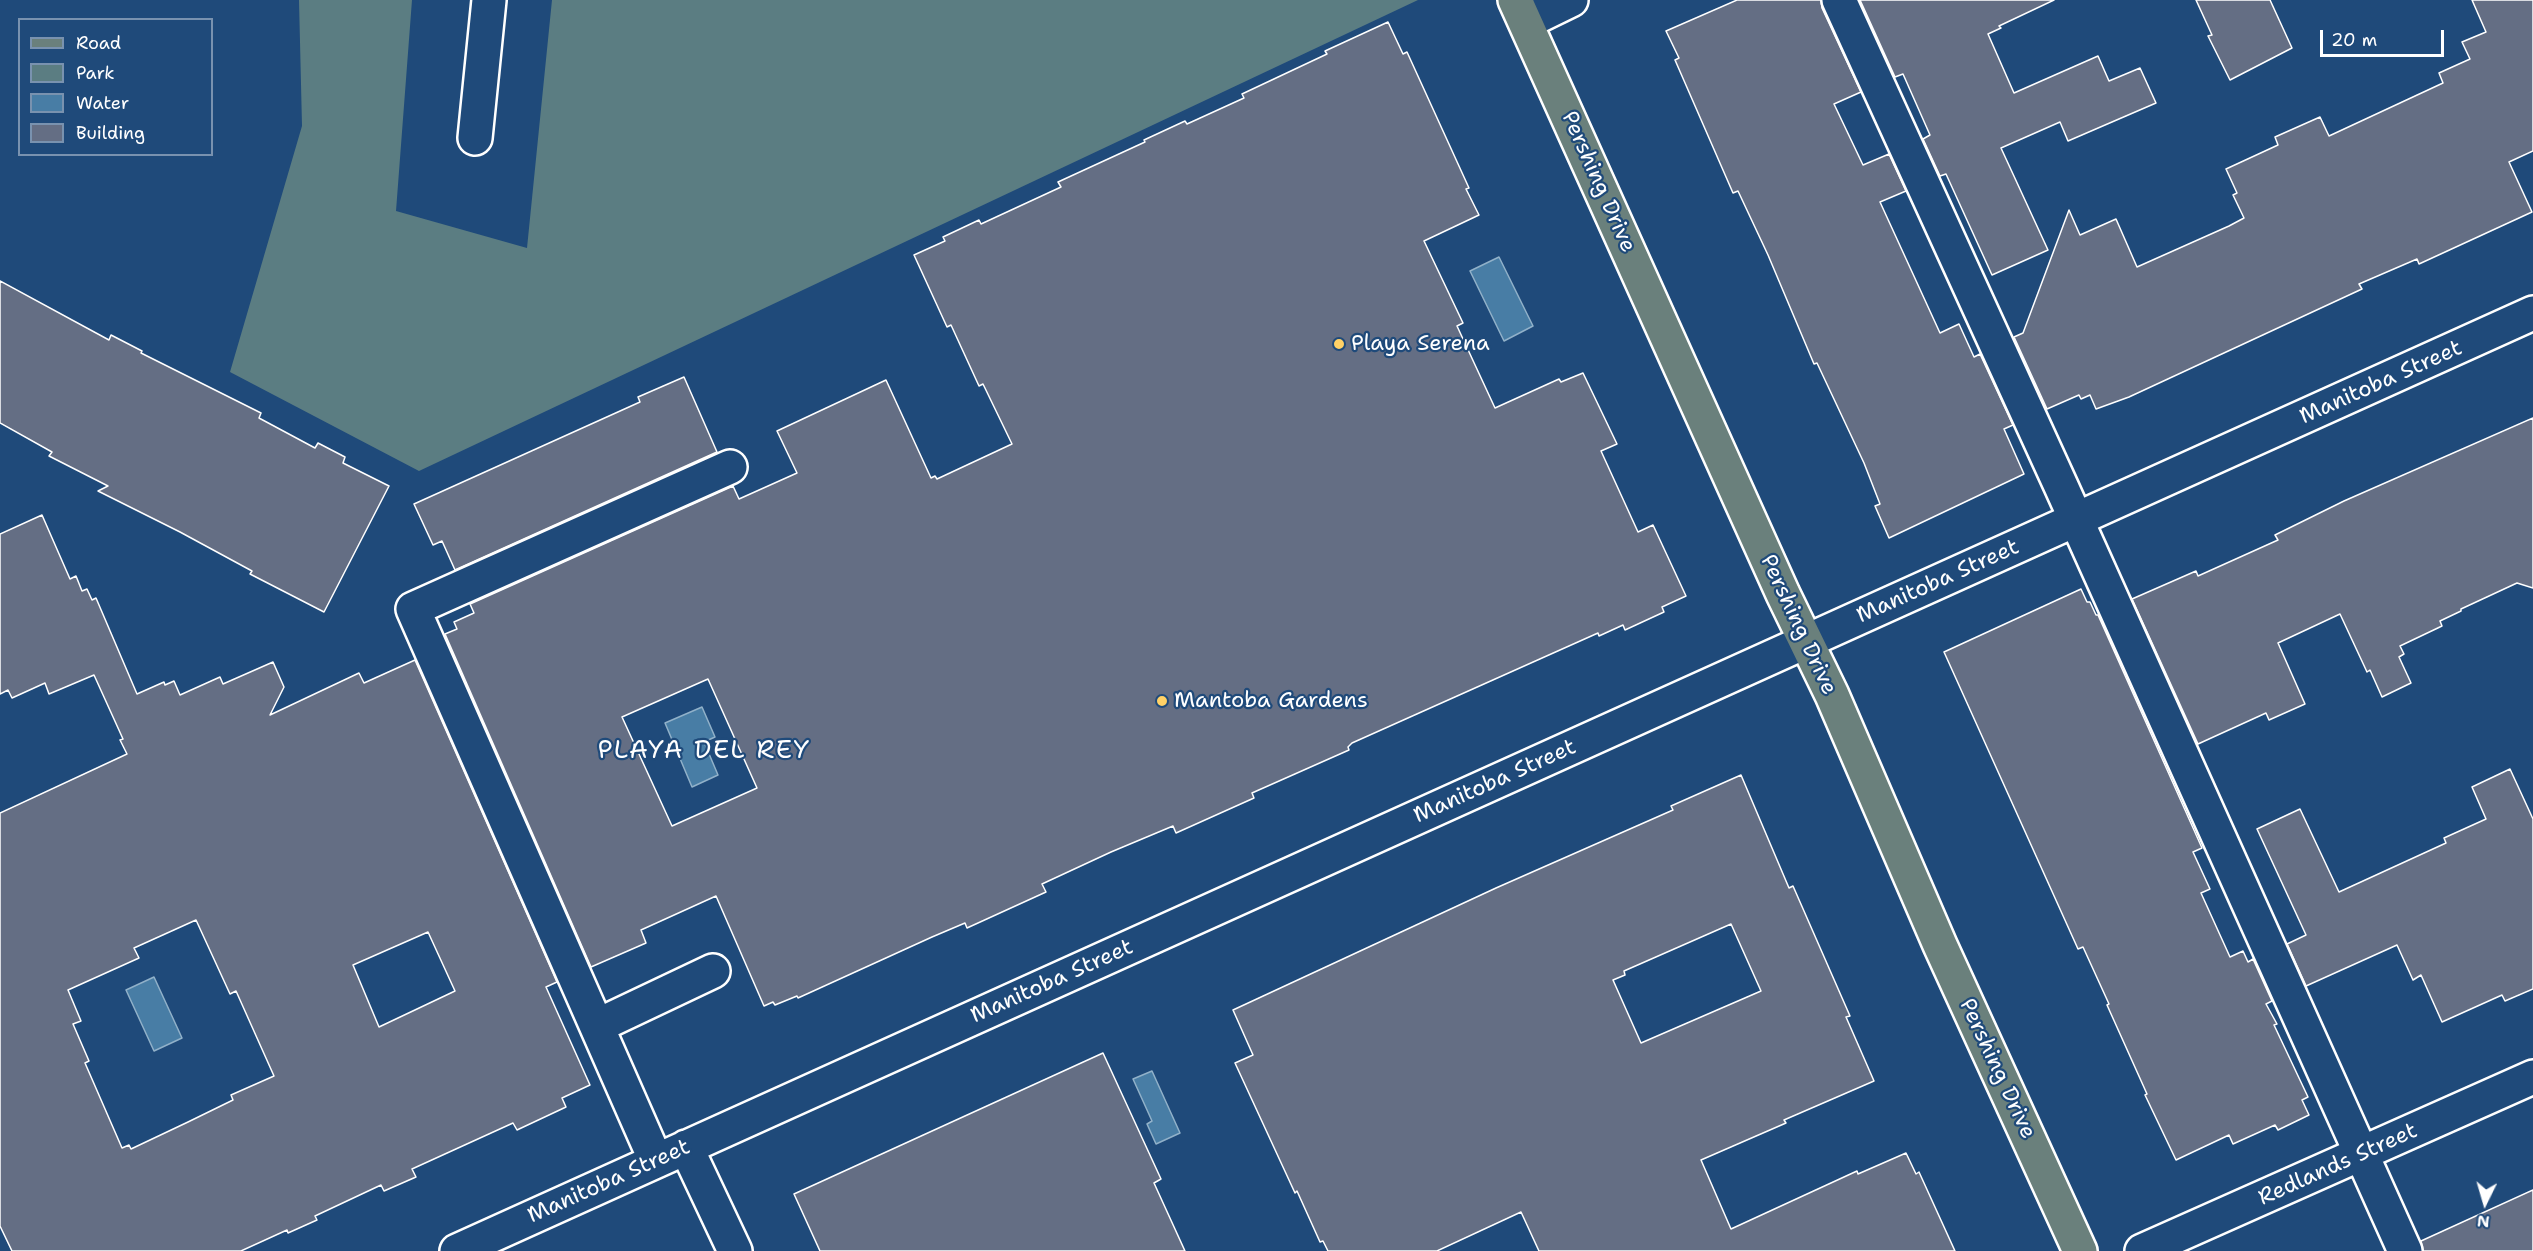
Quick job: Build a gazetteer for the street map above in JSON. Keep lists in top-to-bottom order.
{
  "streets": {
    "main road": ["Pershing Drive"],
    "street": ["Manitoba Street", "Redlands Street"]
  },
  "crossings": [
    ["Pershing Drive", "Manitoba Street"]
  ],
  "districts": ["PLAYA DEL REY"],
  "places": ["Playa Serena", "Mantoba Gardens"],
  "legend": [
    "Road",
    "Park",
    "Water",
    "Building"
  ],
  "scale_bar": "20 m",
  "north": "bottom"
}
